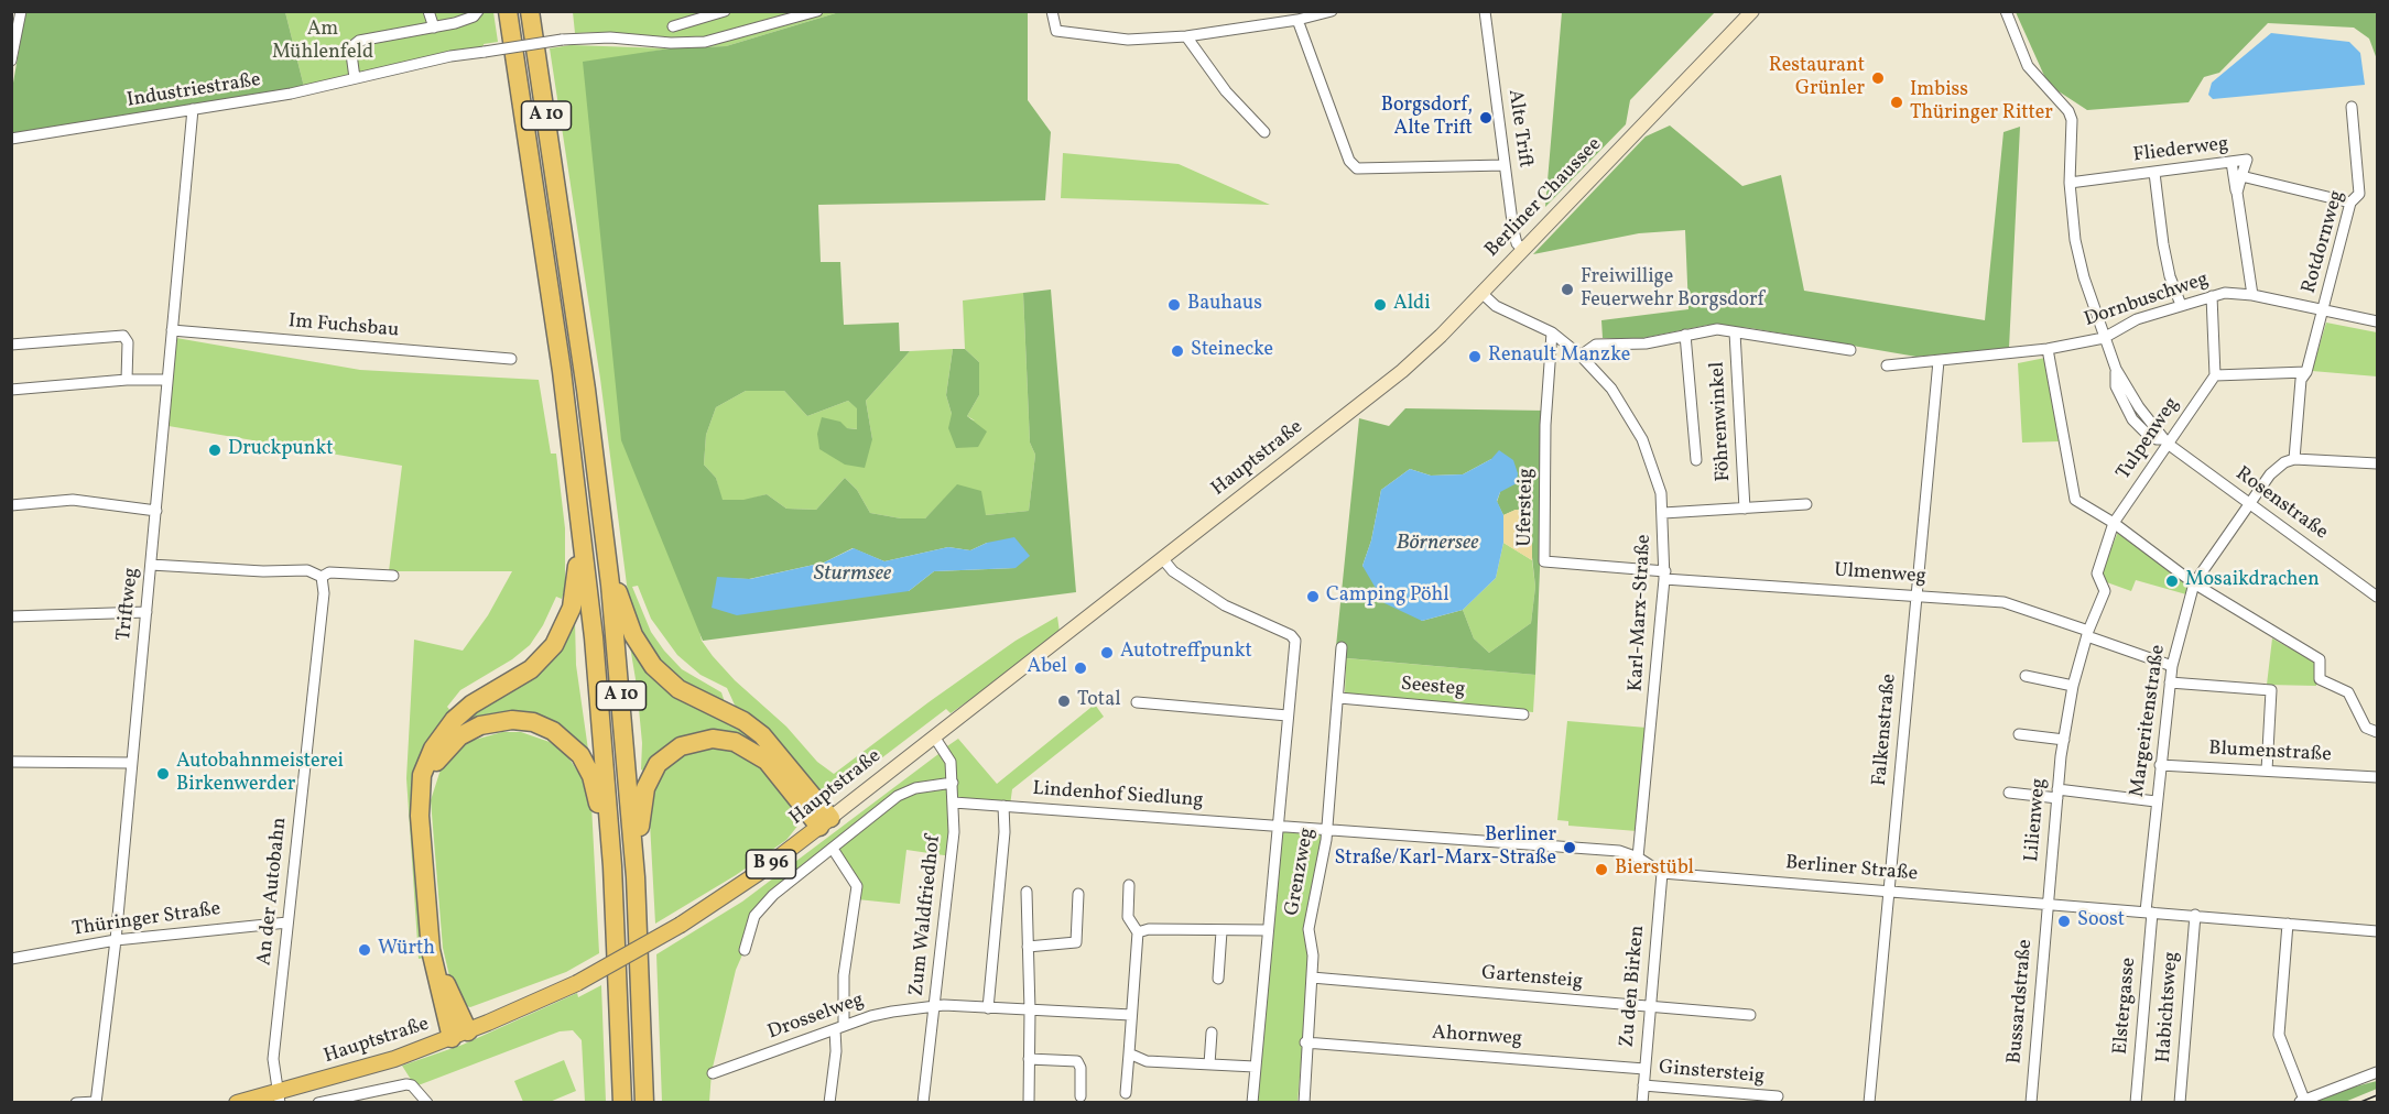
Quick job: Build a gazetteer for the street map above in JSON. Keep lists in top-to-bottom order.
{
  "streets": {
    "highway": ["A 10"],
    "main road": ["Berliner Chaussee", "Hauptstraße", "B 96"],
    "street": [
      "Industriestraße",
      "Alte Trift",
      "Fliederweg",
      "Rotdornweg",
      "Dornbuschweg",
      "Im Fuchsbau",
      "Föhrenwinkel",
      "Tulpenweg",
      "Rosenstraße",
      "Ufersteig",
      "Ulmenweg",
      "Triftweg",
      "Karl-Marx-Straße",
      "Seesteg",
      "Margeritenstraße",
      "Falkenstraße",
      "Blumenstraße",
      "Lindenhof Siedlung",
      "Lilienweg",
      "Berliner Straße",
      "Grenzweg",
      "An der Autobahn",
      "Zum Waldfriedhof",
      "Thüringer Straße",
      "Gartensteig",
      "Zu den Birken",
      "Bussardstraße",
      "Elstergasse",
      "Habichtsweg",
      "Drosselweg",
      "Ahornweg",
      "Ginstersteig"
    ]
  },
  "crossings": [
    ["Industriestraße", "Triftweg"],
    ["Alte Trift", "Berliner Chaussee"],
    ["Fliederweg", "Rotdornweg"],
    ["Fliederweg", "Rosenstraße"],
    ["Berliner Chaussee", "Hauptstraße"],
    ["Berliner Chaussee", "Karl-Marx-Straße"],
    ["Rotdornweg", "Dornbuschweg"],
    ["Rotdornweg", "Margeritenstraße"],
    ["Dornbuschweg", "Rosenstraße"],
    ["Dornbuschweg", "Falkenstraße"],
    ["Im Fuchsbau", "Triftweg"],
    ["Föhrenwinkel", "Karl-Marx-Straße"],
    ["Tulpenweg", "Rosenstraße"],
    ["Tulpenweg", "Lilienweg"],
    ["Hauptstraße", "An der Autobahn"],
    ["Hauptstraße", "Zum Waldfriedhof"],
    ["Rosenstraße", "Margeritenstraße"],
    ["Ufersteig", "Ulmenweg"],
    ["Ufersteig", "Karl-Marx-Straße"],
    ["Ulmenweg", "Karl-Marx-Straße"],
    ["Ulmenweg", "Margeritenstraße"],
    ["Ulmenweg", "Falkenstraße"],
    ["Ulmenweg", "Lilienweg"],
    ["Triftweg", "Thüringer Straße"],
    ["Karl-Marx-Straße", "Berliner Straße"],
    ["Seesteg", "Grenzweg"],
    ["Margeritenstraße", "Blumenstraße"],
    ["Margeritenstraße", "Berliner Straße"],
    ["Margeritenstraße", "Elstergasse"],
    ["Falkenstraße", "Berliner Straße"],
    ["Lindenhof Siedlung", "Berliner Straße"],
    ["Lindenhof Siedlung", "Grenzweg"],
    ["Lindenhof Siedlung", "Zum Waldfriedhof"],
    ["Lilienweg", "Berliner Straße"],
    ["Lilienweg", "Bussardstraße"],
    ["Berliner Straße", "Grenzweg"],
    ["Berliner Straße", "Zu den Birken"],
    ["Berliner Straße", "Bussardstraße"],
    ["Berliner Straße", "Elstergasse"],
    ["Berliner Straße", "Habichtsweg"],
    ["Grenzweg", "Gartensteig"],
    ["Grenzweg", "Ahornweg"],
    ["An der Autobahn", "Thüringer Straße"],
    ["Zum Waldfriedhof", "Drosselweg"],
    ["Gartensteig", "Zu den Birken"],
    ["Zu den Birken", "Ahornweg"],
    ["Zu den Birken", "Ginstersteig"]
  ],
  "water": ["Börnersee", "Sturmsee"],
  "parks": ["Am Mühlenfeld"],
  "places": [
    "Restaurant Grünler",
    "Imbiss Thüringer Ritter",
    "Borgsdorf, Alte Trift",
    "Freiwillige Feuerwehr Borgsdorf",
    "Bauhaus",
    "Aldi",
    "Steinecke",
    "Renault Manzke",
    "Druckpunkt",
    "Mosaikdrachen",
    "Camping Pöhl",
    "Autotreffpunkt",
    "Abel",
    "Total",
    "Autobahnmeisterei Birkenwerder",
    "Berliner Straße/Karl-Marx-Straße",
    "Bierstübl",
    "Soost",
    "Würth"
  ]
}
